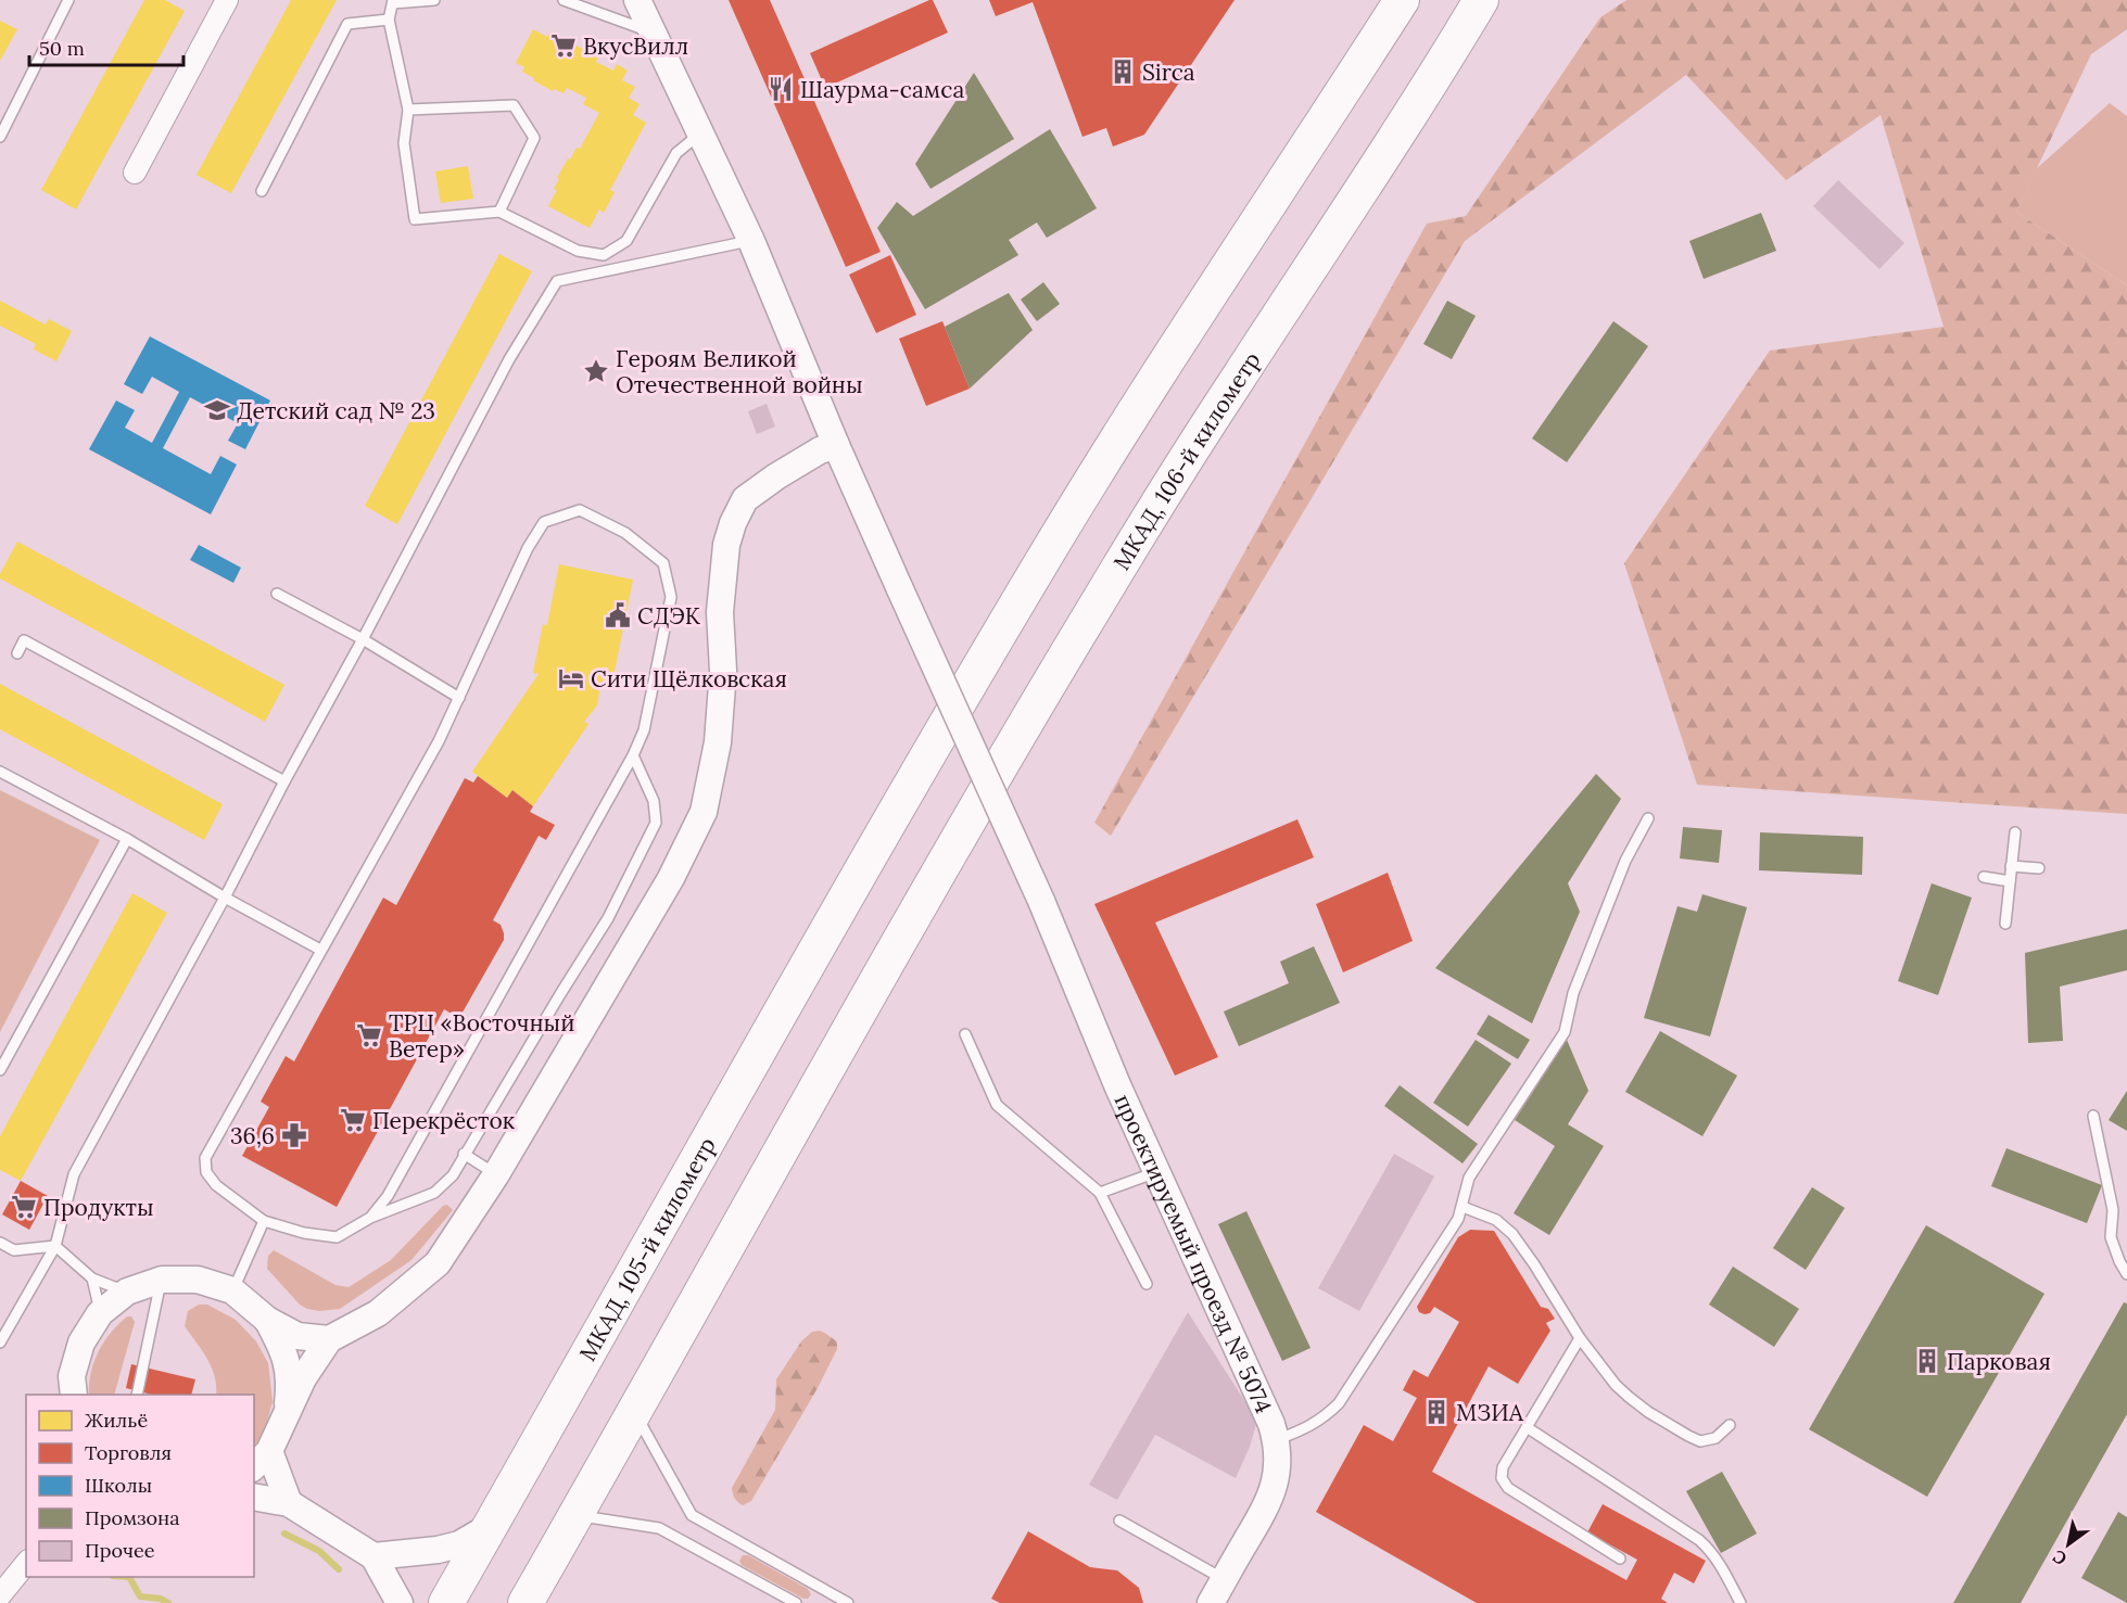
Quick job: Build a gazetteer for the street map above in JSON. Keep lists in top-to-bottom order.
{
  "streets": {
    "highway": ["МКАД, 106-й километр", "МКАД, 105-й километр"],
    "street": ["проектируемый проезд № 5074"]
  },
  "places": {
    "supermarket": [
      "ВкусВилл",
      "ТРЦ «Восточный Ветер»",
      "Перекрёсток",
      "Продукты"
    ],
    "building": ["Sirca", "Парковая", "МЗИА"],
    "restaurant": ["Шаурма-самса"],
    "place": ["Героям Великой Отечественной войны"],
    "school or university": ["Детский сад № 23"],
    "public building": ["СДЭК"],
    "hotel": ["Сити Щёлковская"],
    "pharmacy": ["36,6"]
  },
  "legend": [
    "Жильё",
    "Торговля",
    "Школы",
    "Промзона",
    "Прочее"
  ],
  "scale_bar": "50 m",
  "north": "bottom left"
}
